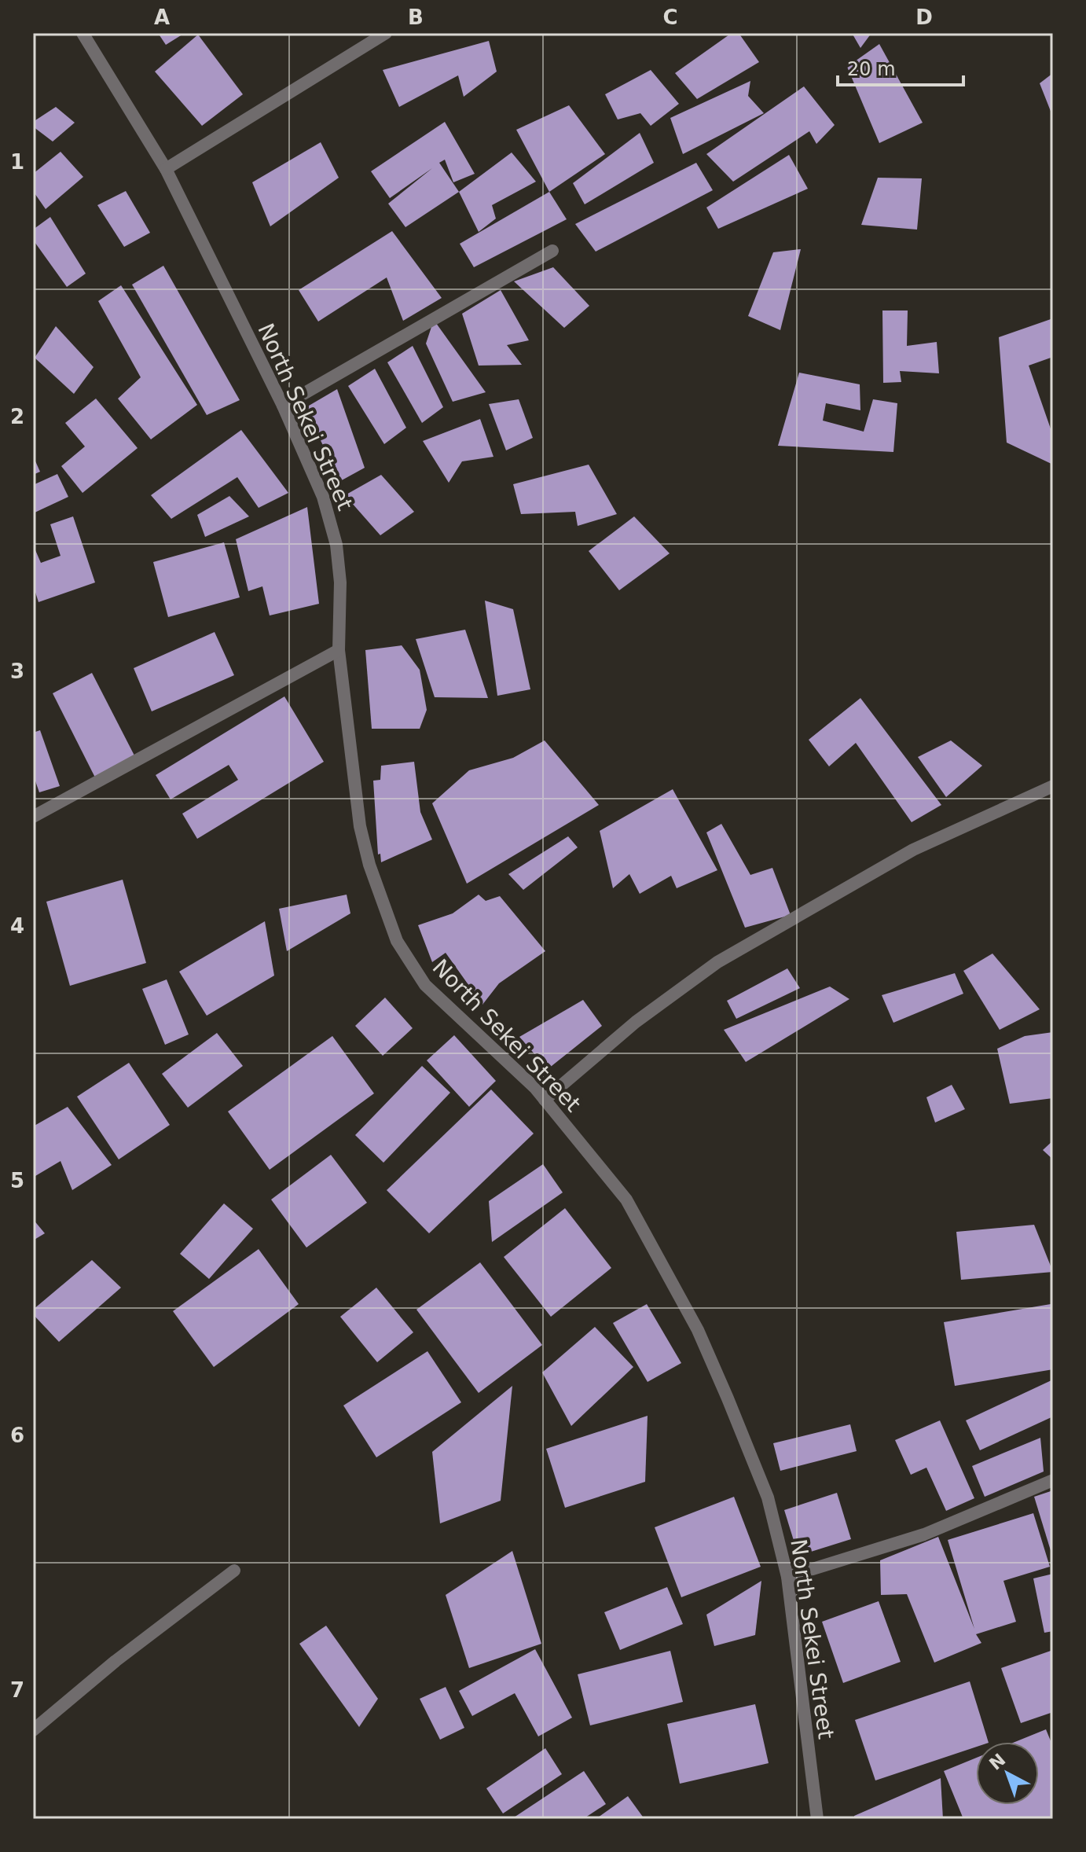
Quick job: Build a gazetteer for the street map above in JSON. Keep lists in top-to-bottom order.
{
  "streets": {
    "street": ["North Sekei Street"]
  },
  "scale_bar": "20 m",
  "north": "top left",
  "grid": {
    "columns": [
      "A",
      "B",
      "C",
      "D"
    ],
    "rows": [
      "1",
      "2",
      "3",
      "4",
      "5",
      "6",
      "7"
    ]
  }
}
